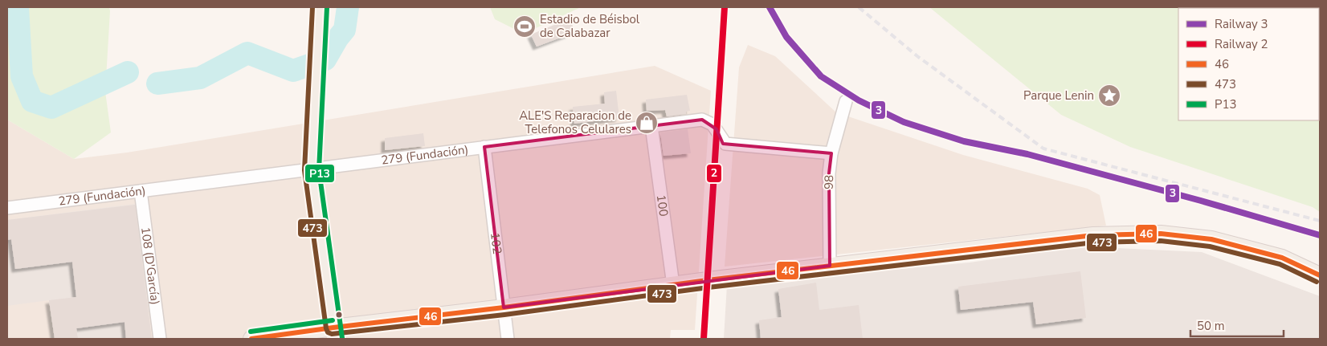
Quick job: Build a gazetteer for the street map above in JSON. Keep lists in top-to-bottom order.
{
  "streets": {
    "street": [
      "279 (Fundación)",
      "98",
      "100",
      "102",
      "108 (D'García)"
    ]
  },
  "crossings": [
    ["279 (Fundación)", "98"],
    ["279 (Fundación)", "100"],
    ["279 (Fundación)", "102"],
    ["279 (Fundación)", "108 (D'García)"]
  ],
  "places": {
    "sports": ["Estadio de Béisbol de Calabazar"],
    "place": ["Parque Lenin"],
    "shop": ["ALE'S Reparacion de Telefonos Celulares"]
  },
  "lines": [
    "rail line 3",
    "rail line 2",
    "transit line 473",
    "transit line P13",
    "transit line 46"
  ],
  "legend": [
    "Railway 3",
    "Railway 2",
    "46",
    "473",
    "P13"
  ],
  "scale_bar": "50 m"
}
